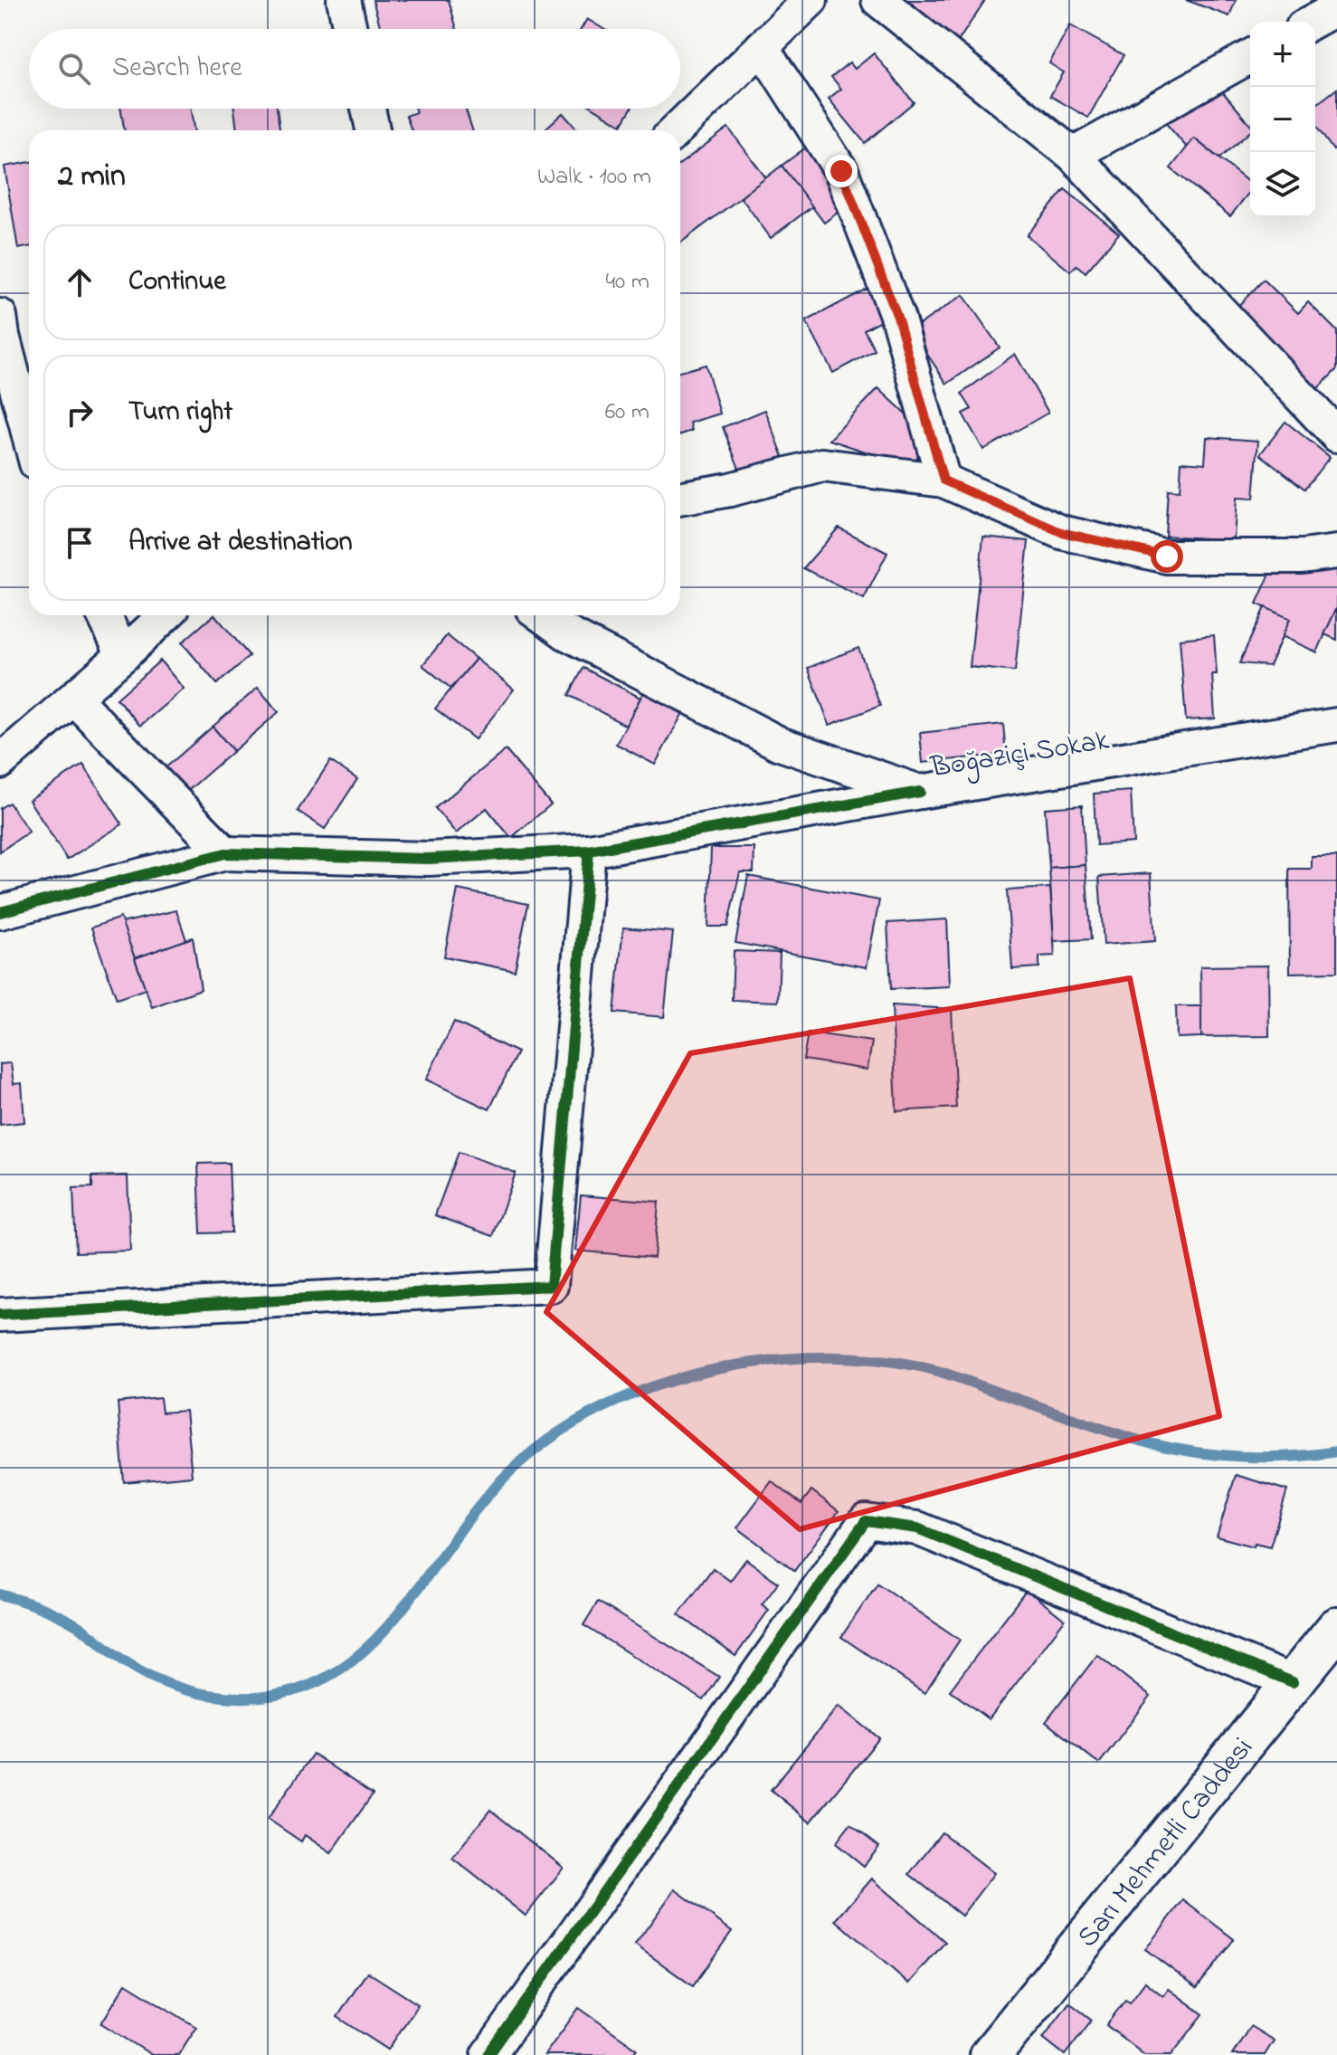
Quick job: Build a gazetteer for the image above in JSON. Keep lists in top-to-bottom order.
{
  "streets": {
    "street": ["Boğaziçi Sokak", "Sarı Mehmetli Caddesi"]
  },
  "page": {
    "map_buttons": ["+", "−"],
    "search": "Search here",
    "heading": ["2 min", "Walk · 100 m"],
    "list": [
      ["Continue", "40 m"],
      ["Turn right", "60 m"],
      "Arrive at destination"
    ]
  }
}
